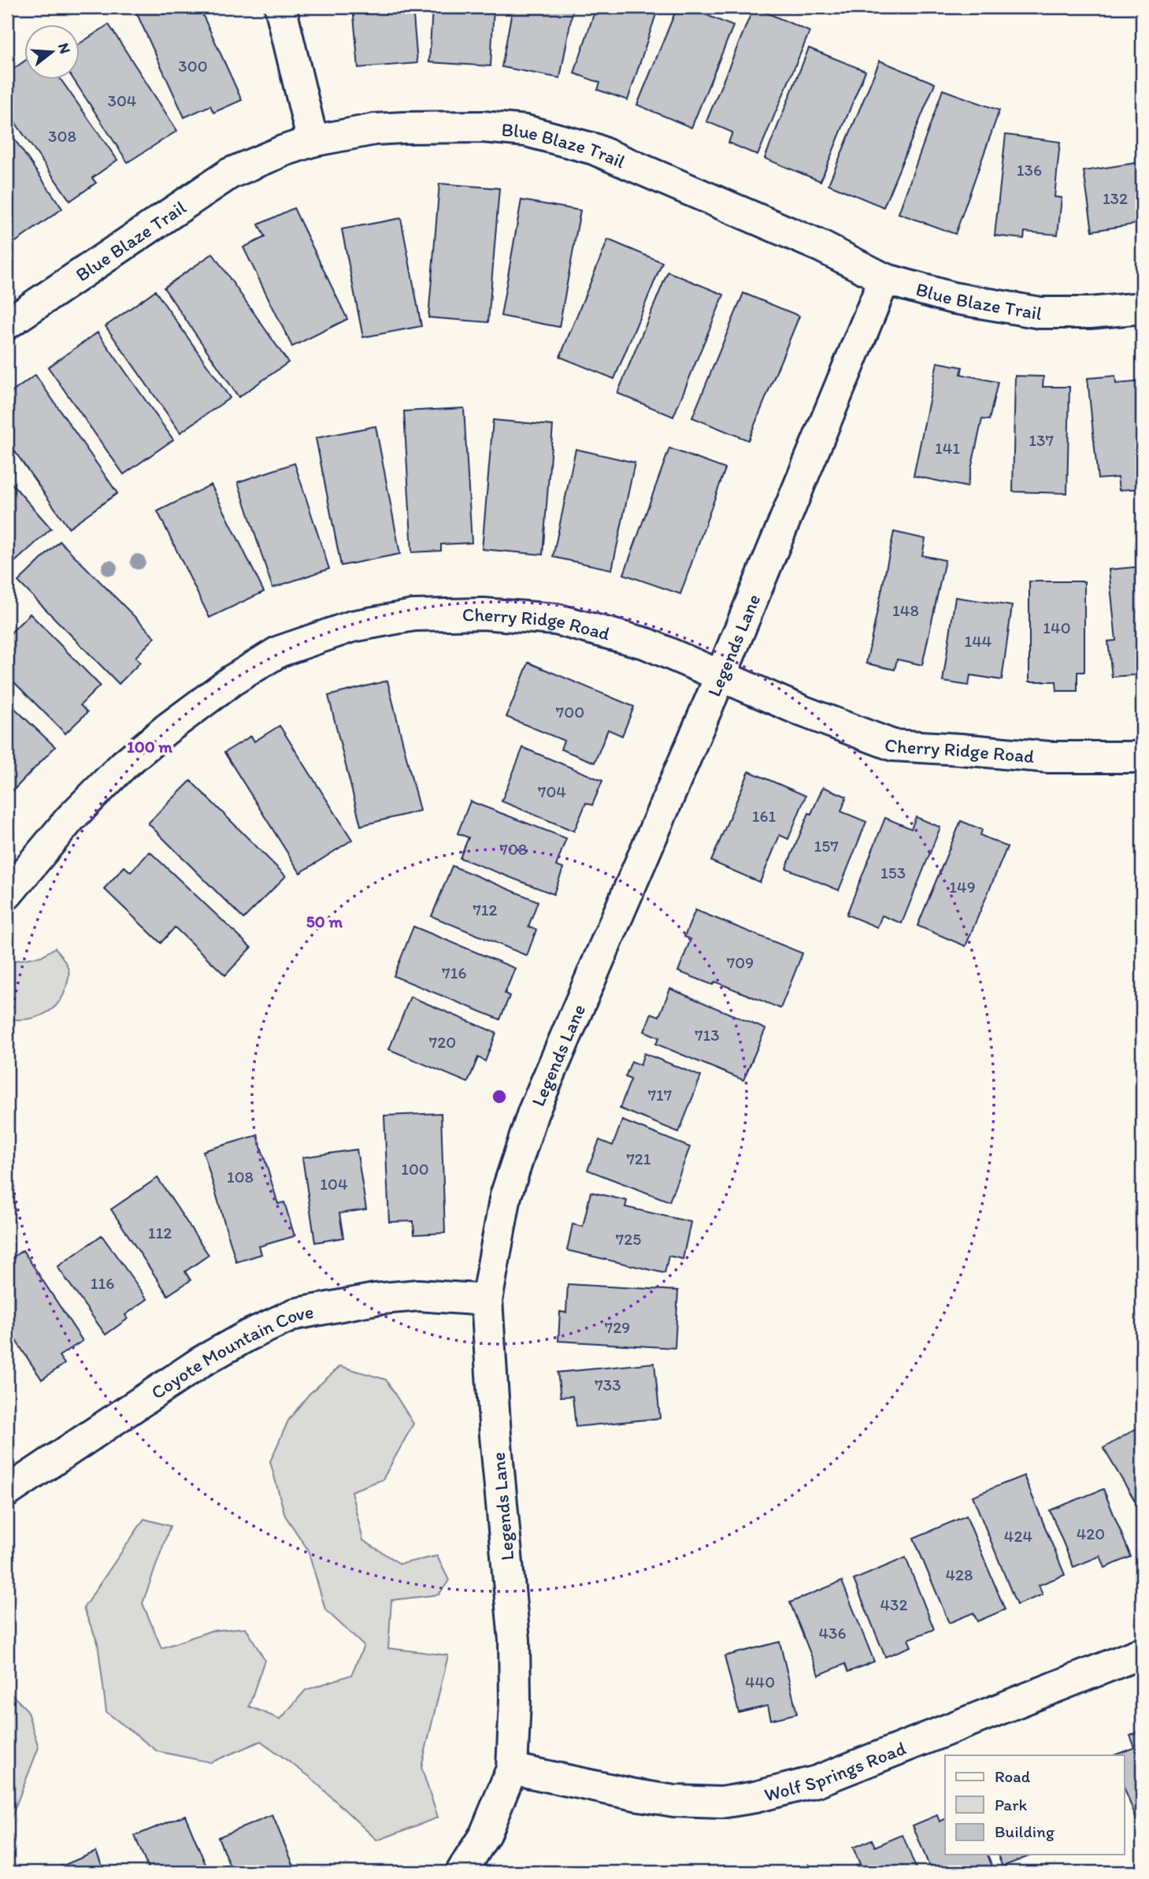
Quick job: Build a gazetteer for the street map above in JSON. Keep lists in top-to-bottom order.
{
  "streets": {
    "street": [
      "Blue Blaze Trail",
      "Cherry Ridge Road",
      "Legends Lane",
      "Coyote Mountain Cove",
      "Wolf Springs Road"
    ]
  },
  "crossings": [
    ["Blue Blaze Trail", "Legends Lane"],
    ["Cherry Ridge Road", "Legends Lane"],
    ["Legends Lane", "Coyote Mountain Cove"],
    ["Legends Lane", "Wolf Springs Road"]
  ],
  "house_numbers": [
    "300",
    "304",
    "308",
    "136",
    "132",
    "137",
    "141",
    "148",
    "140",
    "144",
    "700",
    "704",
    "161",
    "157",
    "708",
    "153",
    "149",
    "712",
    "709",
    "716",
    "713",
    "720",
    "717",
    "721",
    "100",
    "108",
    "104",
    "112",
    "725",
    "116",
    "729",
    "733",
    "420",
    "424",
    "428",
    "432",
    "436",
    "440"
  ],
  "legend": ["Road", "Park", "Building"],
  "north": "right",
  "rings": ["100 m", "50 m"]
}
